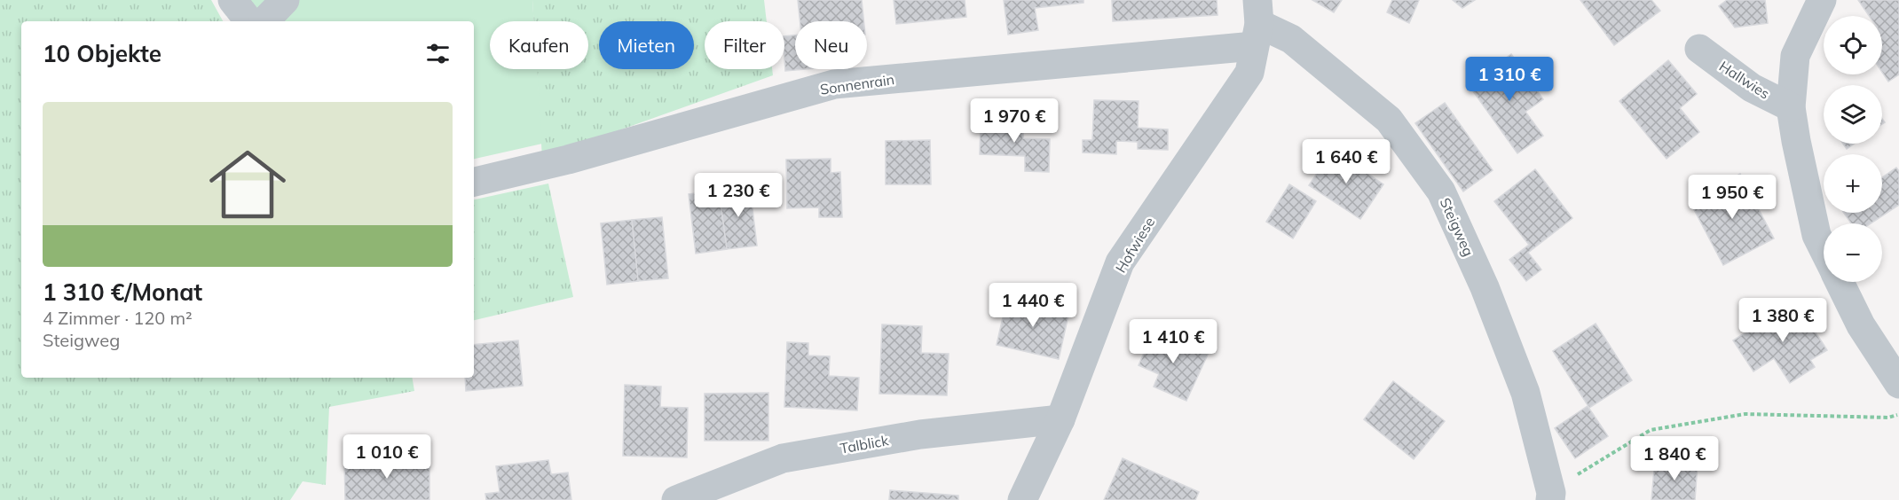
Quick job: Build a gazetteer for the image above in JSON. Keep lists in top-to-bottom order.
{
  "streets": {
    "street": [
      "Hallwies",
      "Sonnenrain",
      "Steigweg",
      "Hofwiese",
      "Talblick"
    ]
  },
  "crossings": [
    ["Sonnenrain", "Steigweg"],
    ["Sonnenrain", "Hofwiese"],
    ["Steigweg", "Hofwiese"],
    ["Hofwiese", "Talblick"]
  ],
  "page": {
    "map_buttons": ["+", "−"],
    "chip": [
      "Kaufen",
      "Mieten",
      "Filter",
      "Neu"
    ],
    "heading": "10 Objekte",
    "price": [
      "1 310 €",
      "1 970 €",
      "1 640 €",
      "1 230 €",
      "1 950 €",
      "1 440 €",
      "1 380 €",
      "1 410 €",
      "1 010 €",
      "1 840 €"
    ],
    "list": [
      {
        "name": "1 310 €/Monat",
        "note": "4 Zimmer · 120 m² · Steigweg"
      }
    ]
  }
}
